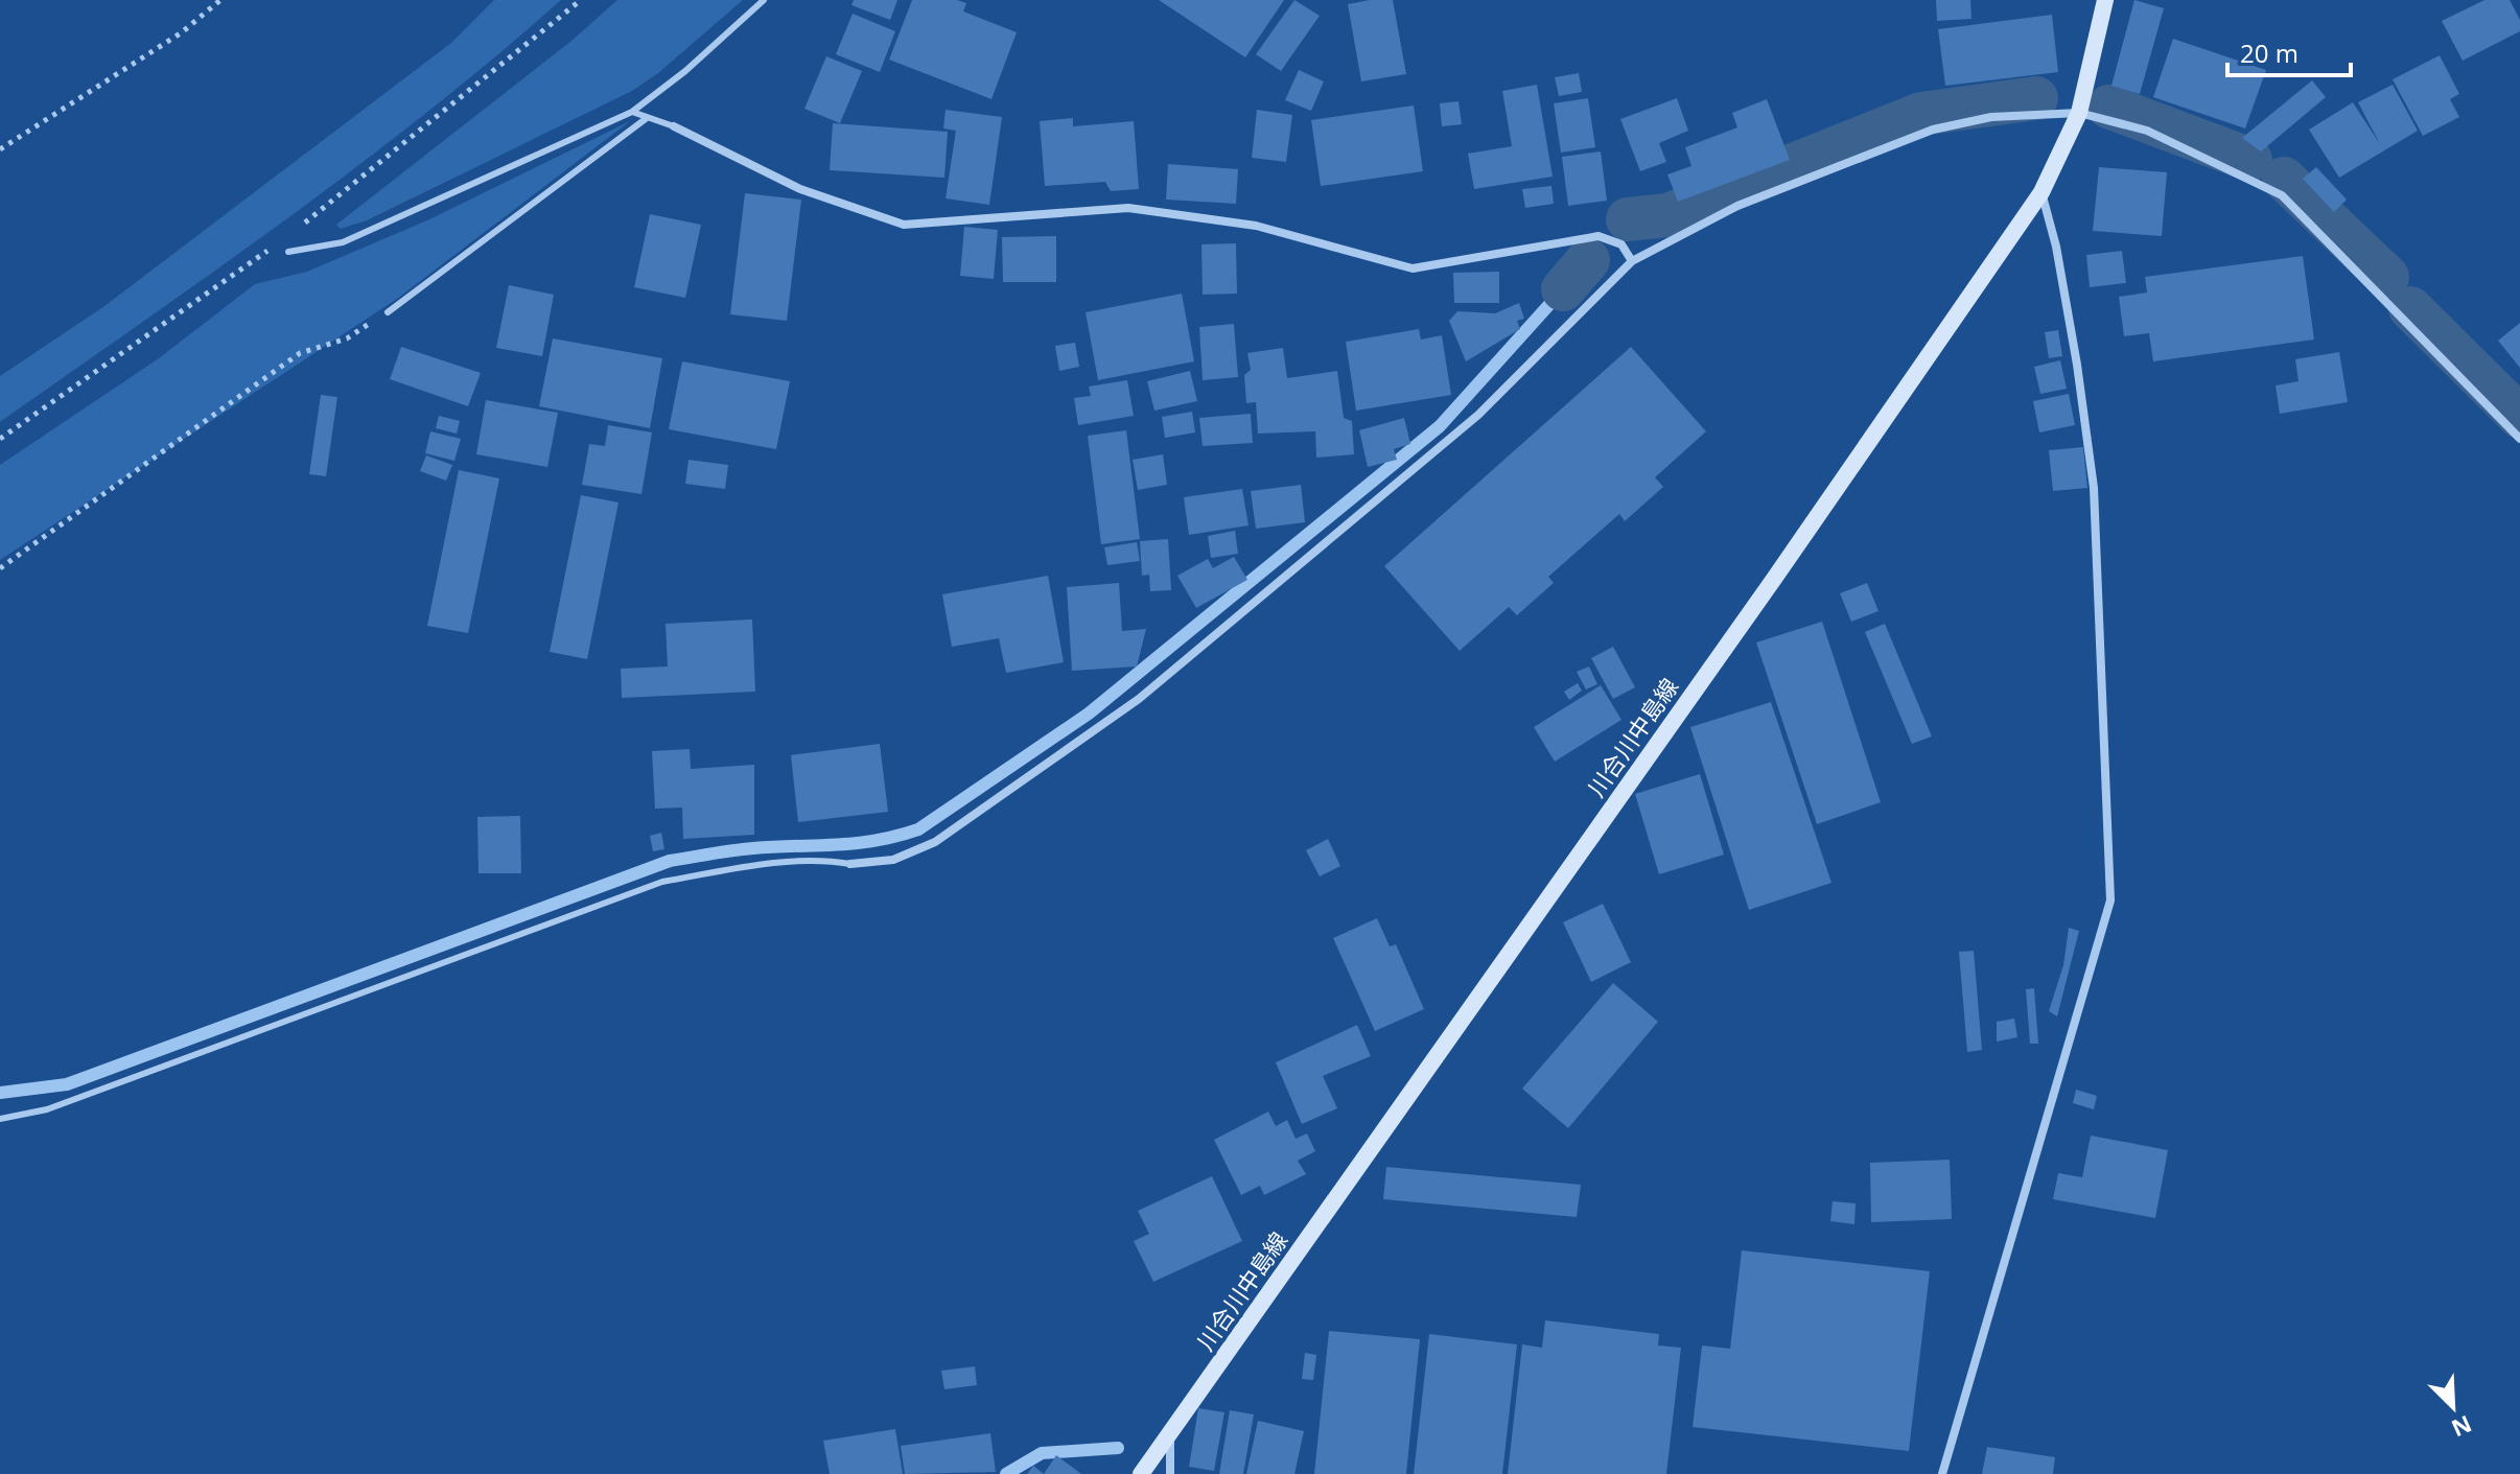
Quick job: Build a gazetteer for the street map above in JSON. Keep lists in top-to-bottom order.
{
  "streets": {
    "main road": ["川合川中島線"]
  },
  "scale_bar": "20 m",
  "north": "bottom right"
}
